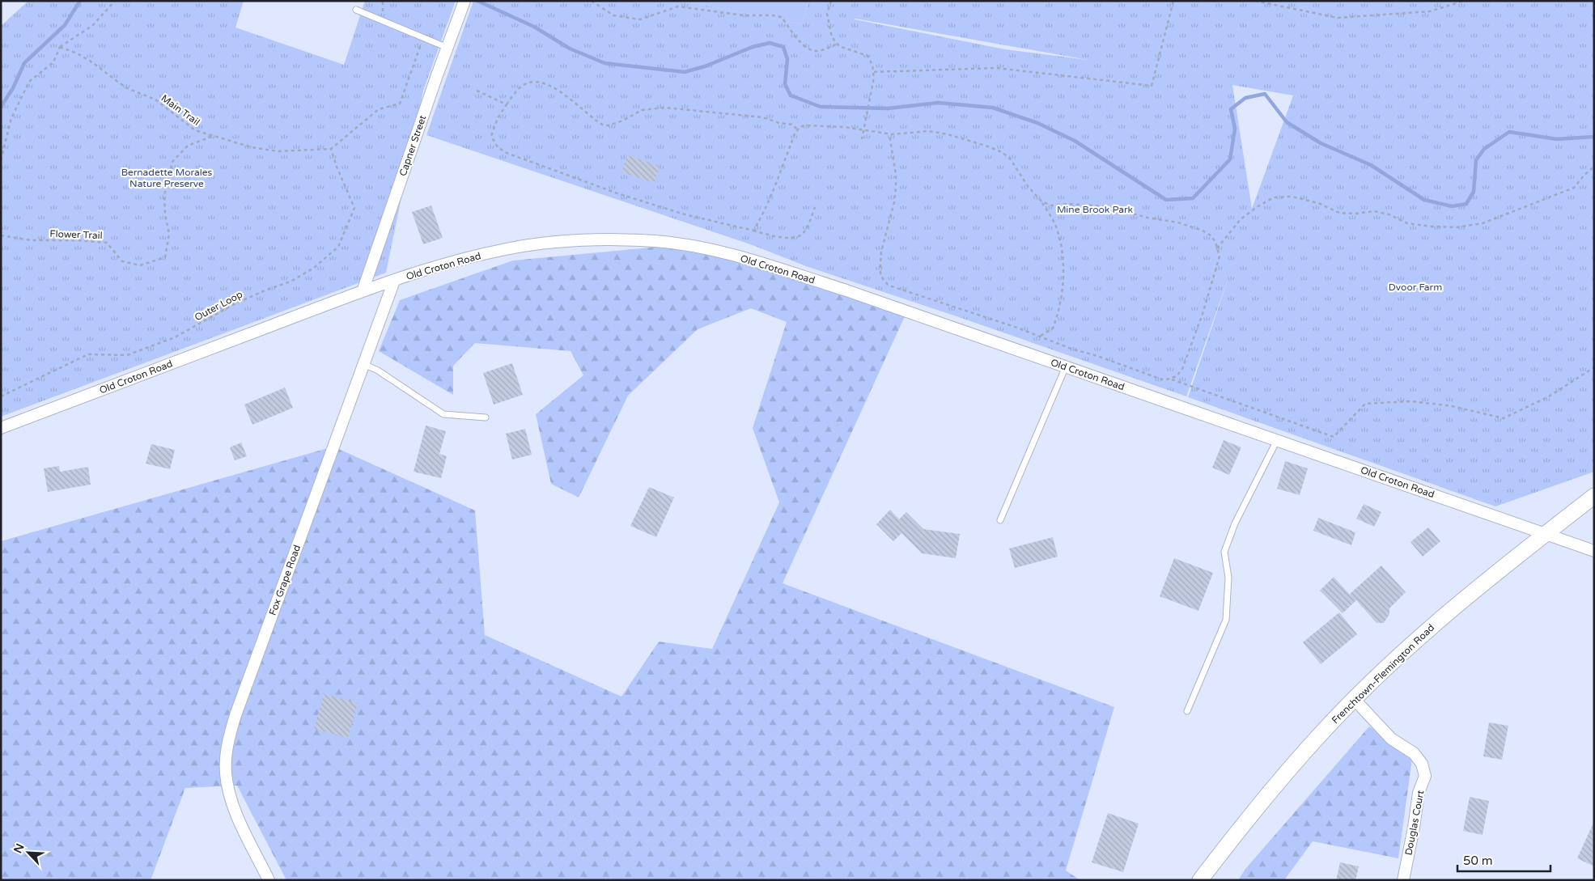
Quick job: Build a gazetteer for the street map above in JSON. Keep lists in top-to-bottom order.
{
  "streets": {
    "main road": ["Frenchtown-Flemington Road"],
    "street": [
      "Capner Street",
      "Old Croton Road",
      "Fox Grape Road",
      "Douglas Court"
    ],
    "path": ["Main Trail", "Flower Trail", "Outer Loop"]
  },
  "crossings": [
    ["Main Trail", "Flower Trail"],
    ["Main Trail", "Outer Loop"],
    ["Capner Street", "Old Croton Road"],
    ["Old Croton Road", "Fox Grape Road"],
    ["Old Croton Road", "Frenchtown-Flemington Road"],
    ["Frenchtown-Flemington Road", "Douglas Court"]
  ],
  "parks": ["Bernadette Morales Nature Preserve", "Mine Brook Park", "Dvoor Farm"],
  "scale_bar": "50 m",
  "north": "top left"
}
